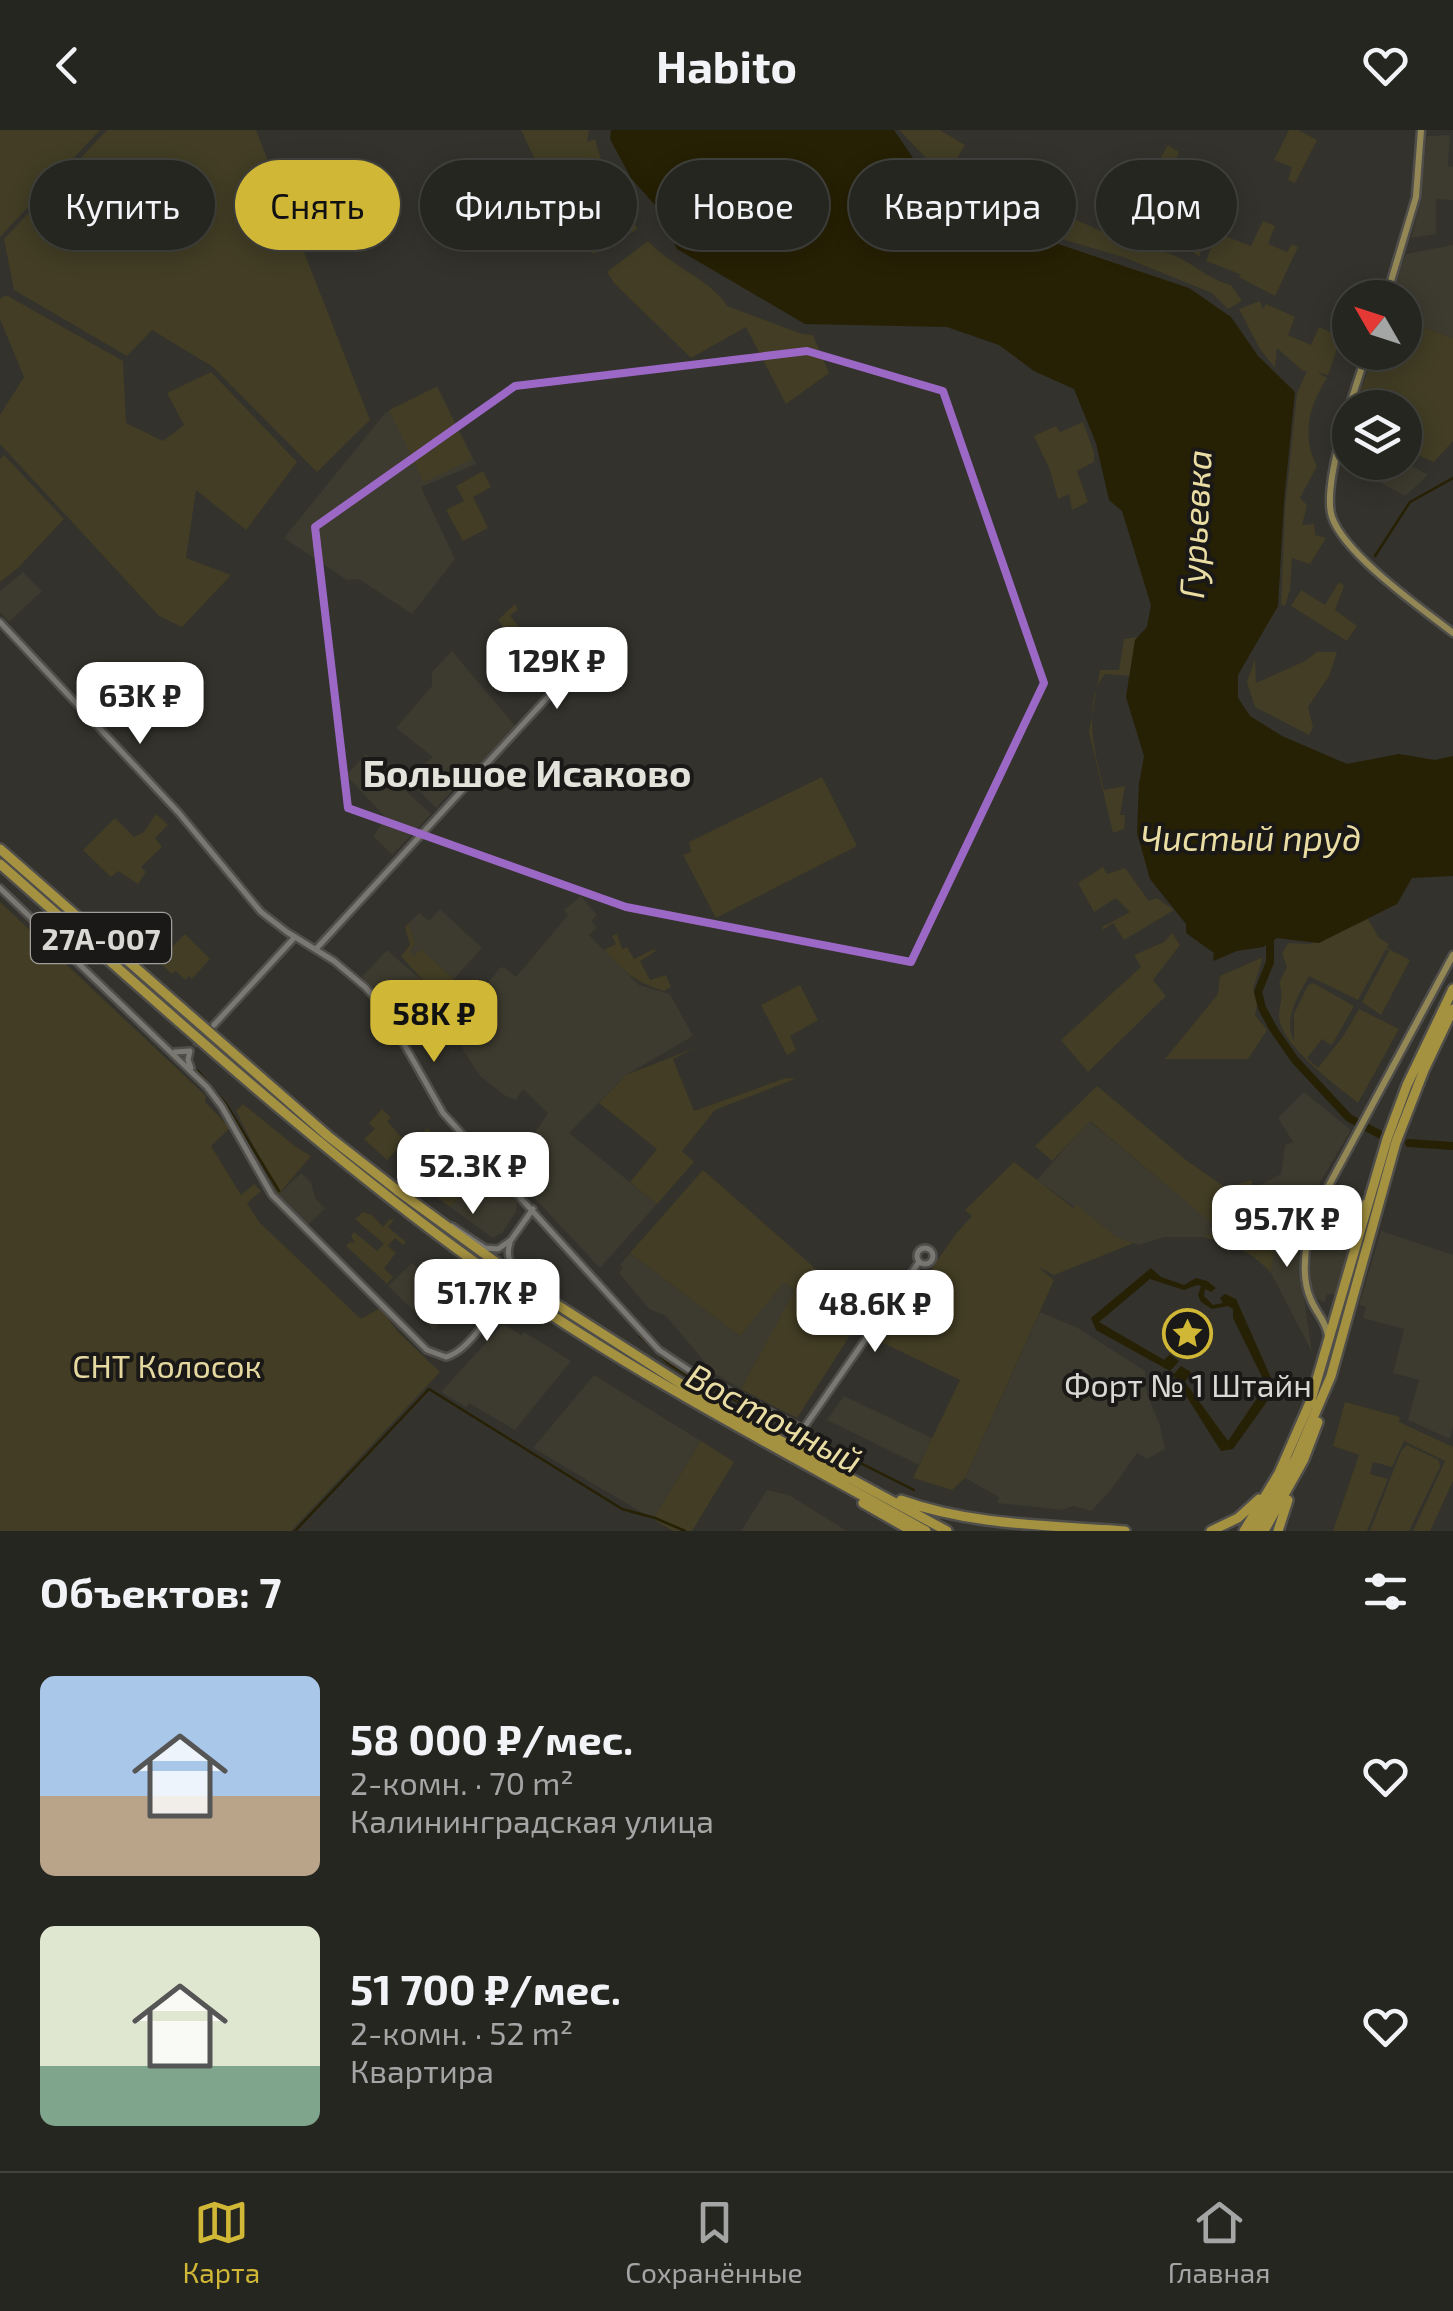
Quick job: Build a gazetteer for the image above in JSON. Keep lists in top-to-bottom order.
{
  "streets": {
    "highway": ["27А-007"]
  },
  "districts": ["Большое Исаково"],
  "water": ["Гурьевка", "Чистый пруд", "Восточный"],
  "parks": ["СНТ Колосок"],
  "places": {
    "place": ["Форт № 1 Штайн"]
  },
  "north": "top left",
  "page": {
    "header": "Habito",
    "chip": [
      "Купить",
      "Снять",
      "Фильтры",
      "Новое",
      "Квартира",
      "Дом"
    ],
    "price": [
      "129K ₽",
      "63K ₽",
      "58K ₽",
      "52.3K ₽",
      "95.7K ₽",
      "51.7K ₽",
      "48.6K ₽"
    ],
    "heading": "Объектов: 7",
    "list": [
      {
        "name": "58 000 ₽/мес.",
        "note": "2-комн. · 70 m² · Калининградская улица"
      },
      {
        "name": "51 700 ₽/мес.",
        "note": "2-комн. · 52 m² · Квартира"
      }
    ],
    "tabs": ["Карта", "Сохранённые", "Главная"]
  }
}
